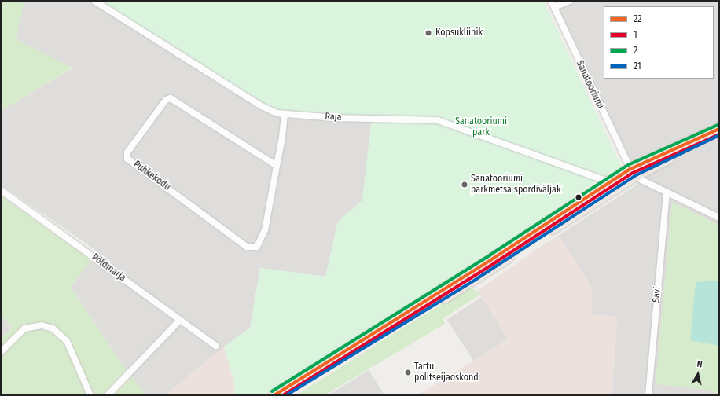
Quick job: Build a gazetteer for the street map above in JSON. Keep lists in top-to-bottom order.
{
  "streets": {
    "street": [
      "Sanatooriumi",
      "Raja",
      "Puhkekodu",
      "Põldmarja",
      "Savi"
    ]
  },
  "crossings": [
    ["Raja", "Puhkekodu"]
  ],
  "parks": ["Sanatooriumi park"],
  "places": ["Kopsukliinik", "Sanatooriumi parkmetsa spordiväljak", "Tartu politseijaoskond"],
  "lines": [
    "transit line 2",
    "transit line 22",
    "transit line 1",
    "transit line 21"
  ],
  "legend": [
    "22",
    "1",
    "2",
    "21"
  ],
  "north": "top"
}
